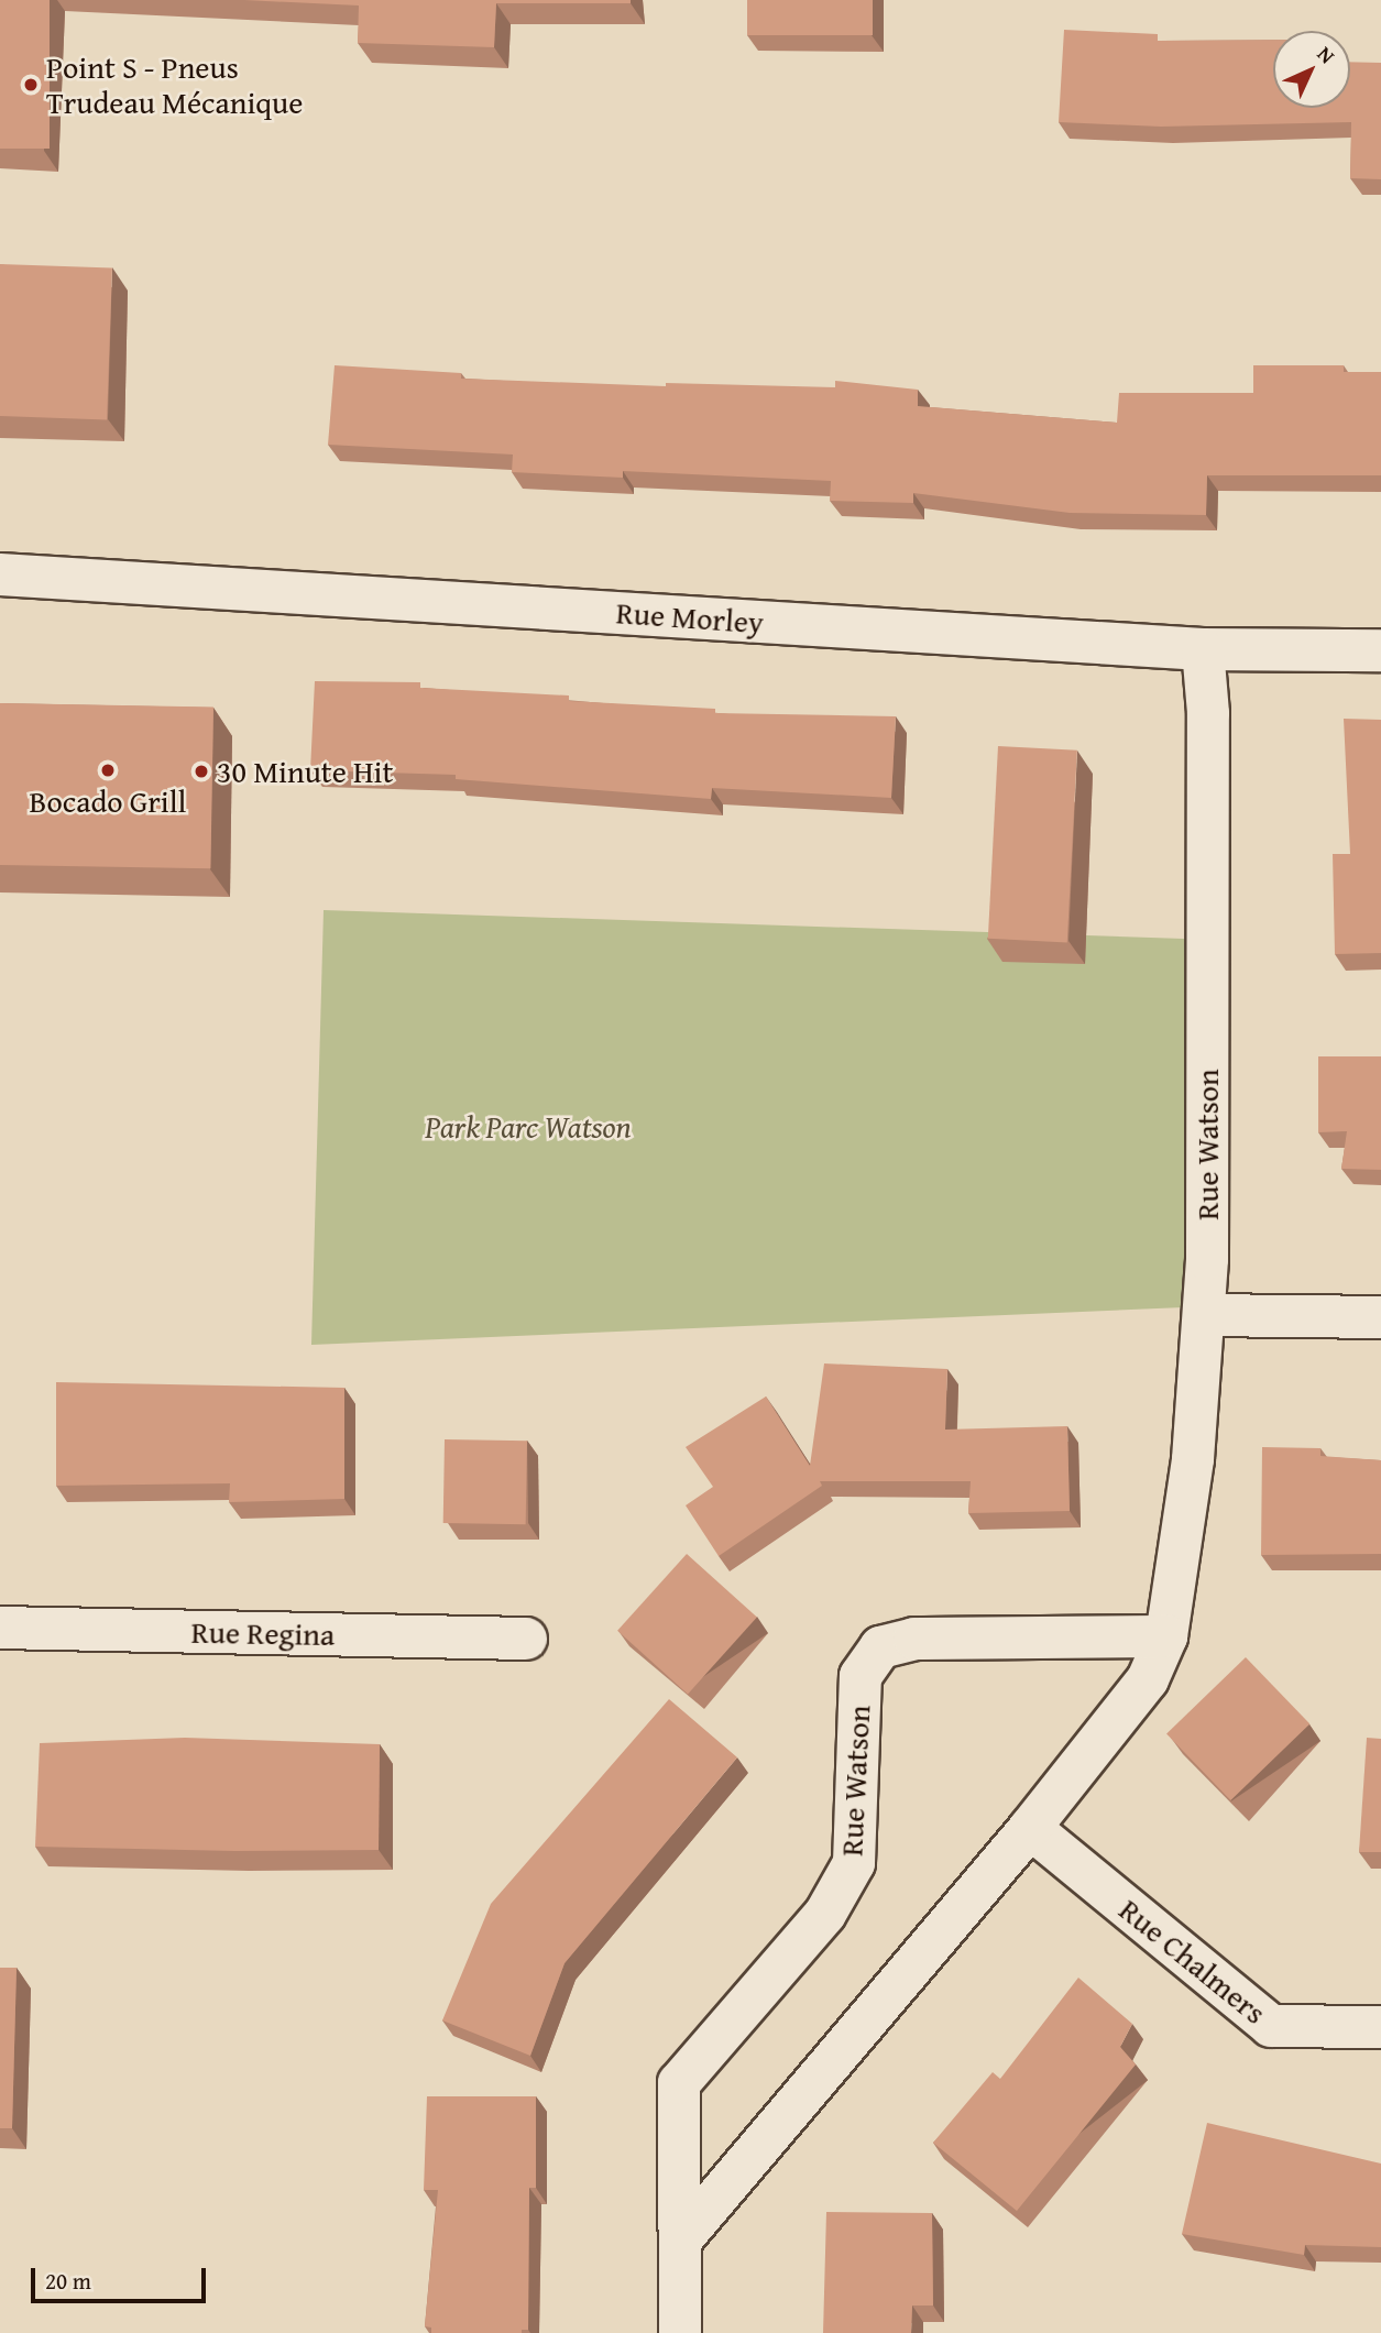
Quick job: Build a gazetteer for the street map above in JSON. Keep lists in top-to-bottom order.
{
  "streets": {
    "street": [
      "Rue Morley",
      "Rue Watson",
      "Rue Regina",
      "Rue Chalmers"
    ]
  },
  "crossings": [
    ["Rue Morley", "Rue Watson"],
    ["Rue Watson", "Rue Chalmers"]
  ],
  "parks": ["Park Parc Watson"],
  "places": ["Point S - Pneus Trudeau Mécanique", "Bocado Grill", "30 Minute Hit"],
  "scale_bar": "20 m",
  "north": "top right"
}
